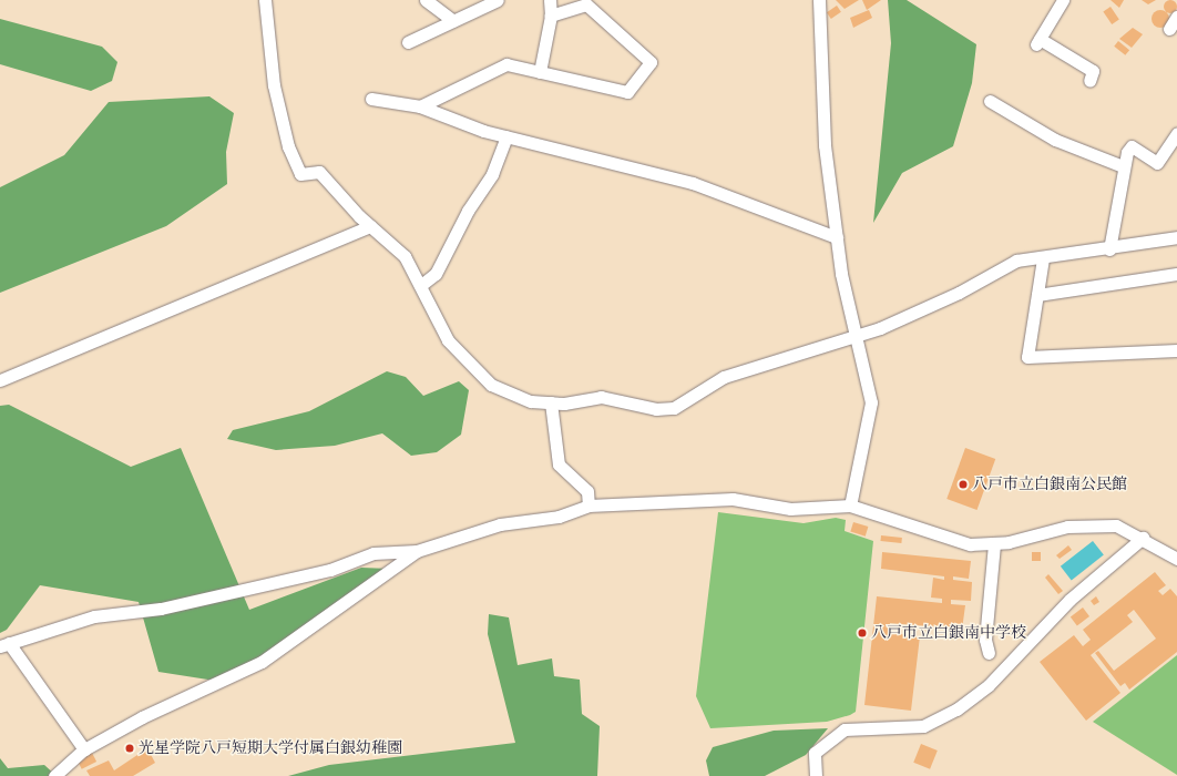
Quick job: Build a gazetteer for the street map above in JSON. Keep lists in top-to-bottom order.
{
  "places": ["八戸市立白銀南公民館", "八戸市立白銀南中学校", "光星学院八戸短期大学付属白銀幼稚園"]
}
